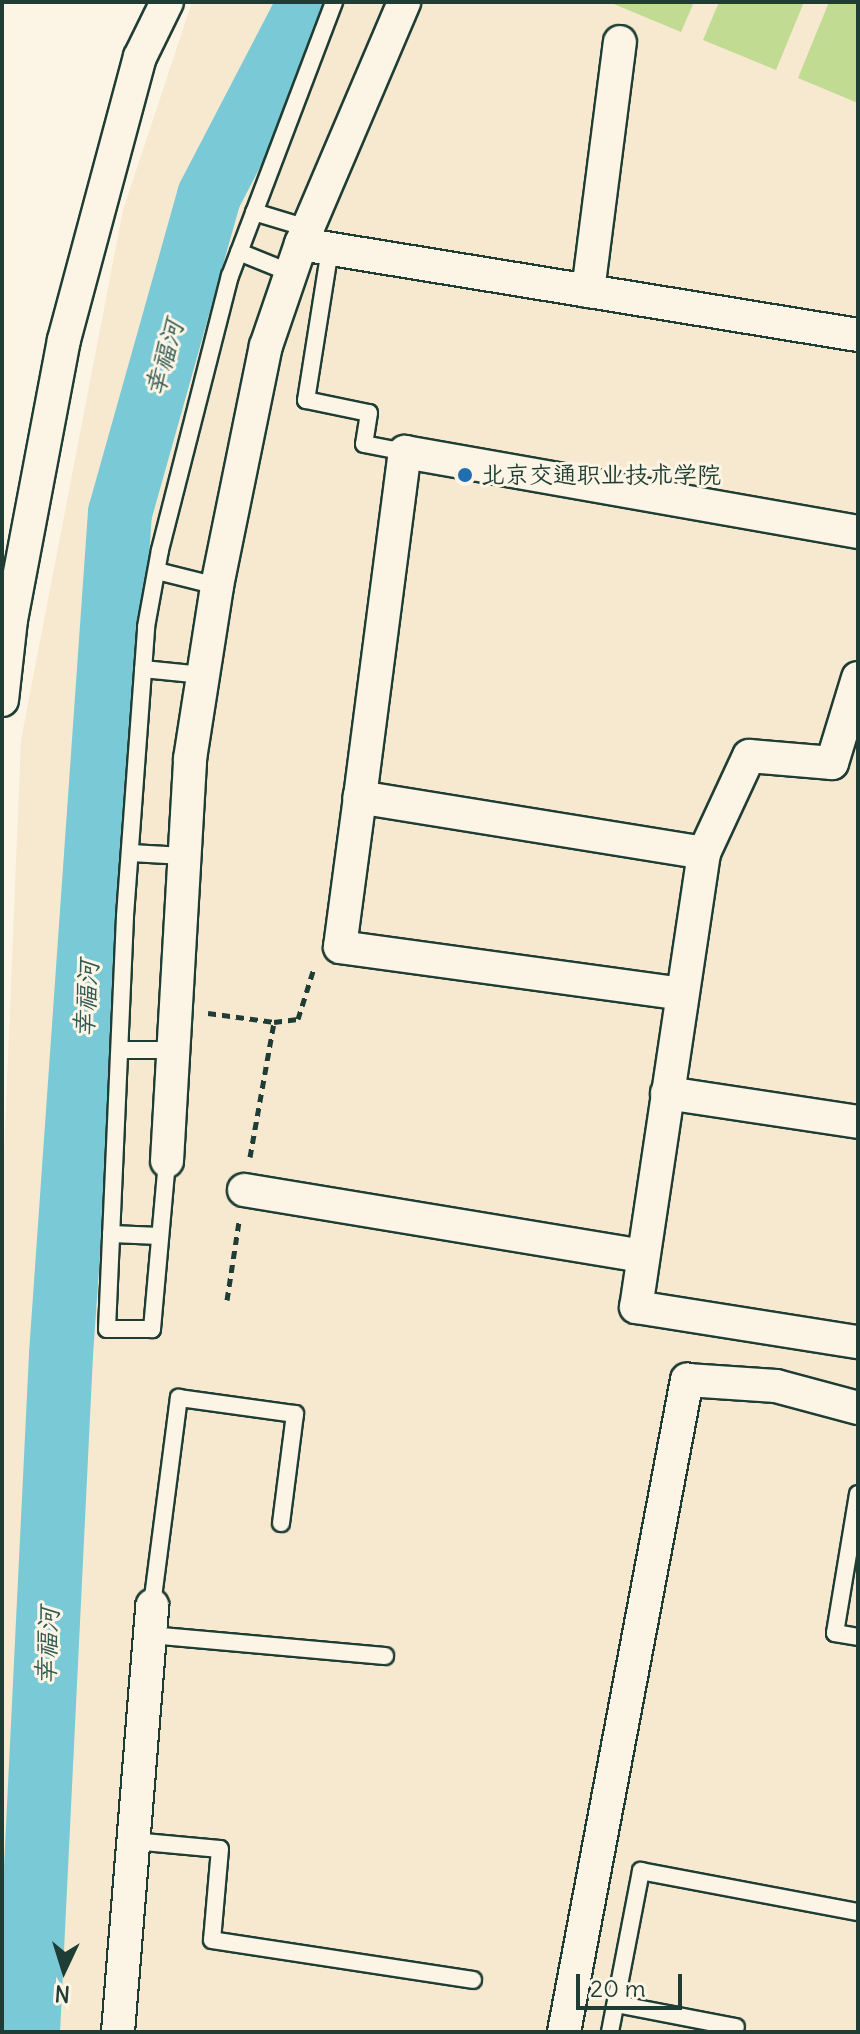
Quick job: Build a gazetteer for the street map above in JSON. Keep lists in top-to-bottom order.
{
  "water": ["幸福河"],
  "places": ["北京交通职业技术学院"],
  "scale_bar": "20 m",
  "north": "bottom"
}
